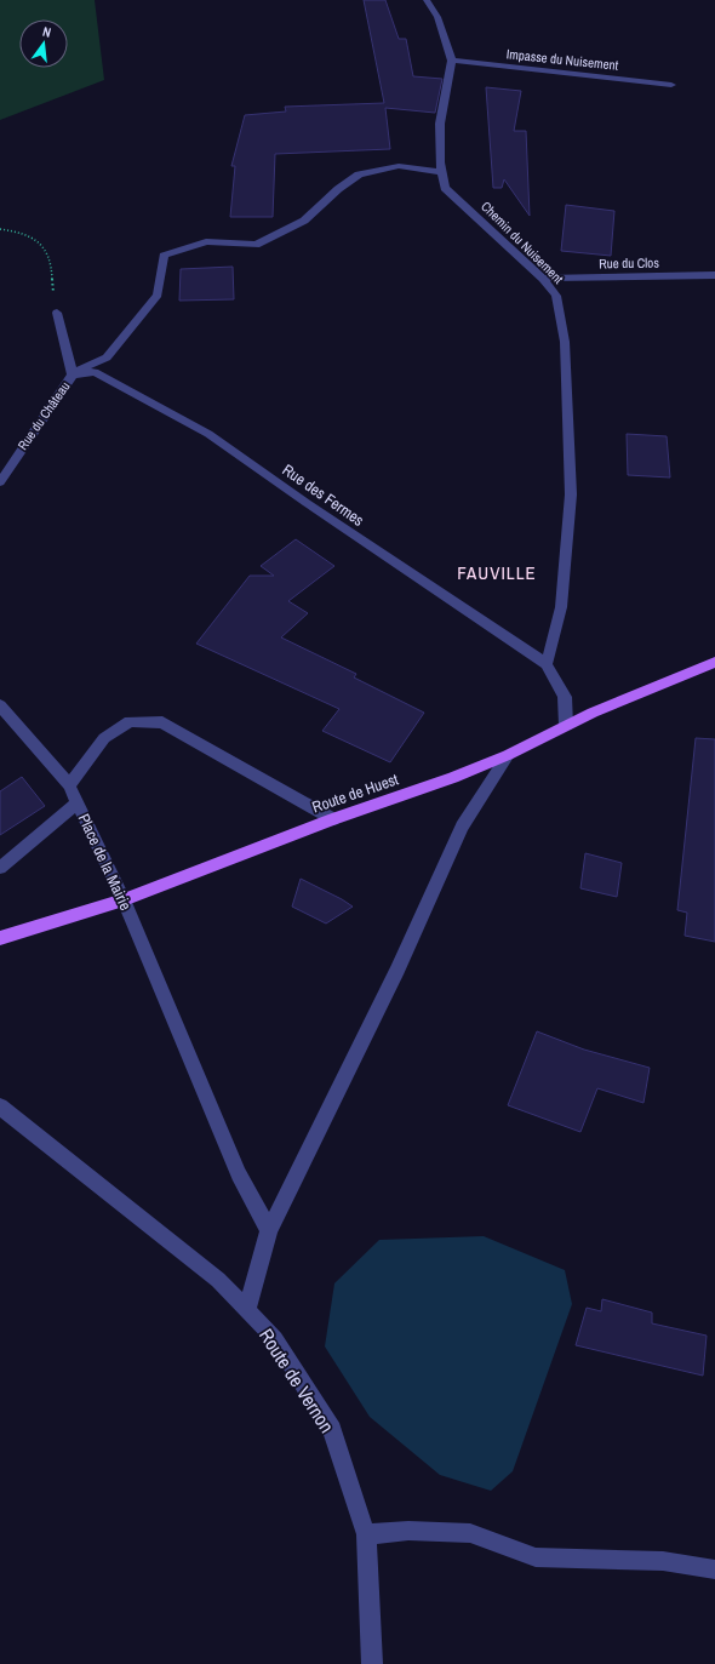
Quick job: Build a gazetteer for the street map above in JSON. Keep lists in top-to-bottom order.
{
  "streets": {
    "main road": ["Route de Huest"],
    "street": [
      "Impasse du Nuisement",
      "Chemin du Nuisement",
      "Rue du Clos",
      "Rue du Château",
      "Rue des Fermes",
      "Place de la Mairie",
      "Route de Vernon"
    ]
  },
  "crossings": [
    ["Impasse du Nuisement", "Chemin du Nuisement"],
    ["Chemin du Nuisement", "Rue du Clos"],
    ["Chemin du Nuisement", "Rue du Château"],
    ["Chemin du Nuisement", "Rue des Fermes"],
    ["Rue du Château", "Rue des Fermes"],
    ["Route de Huest", "Place de la Mairie"]
  ],
  "districts": ["FAUVILLE"],
  "north": "top"
}
